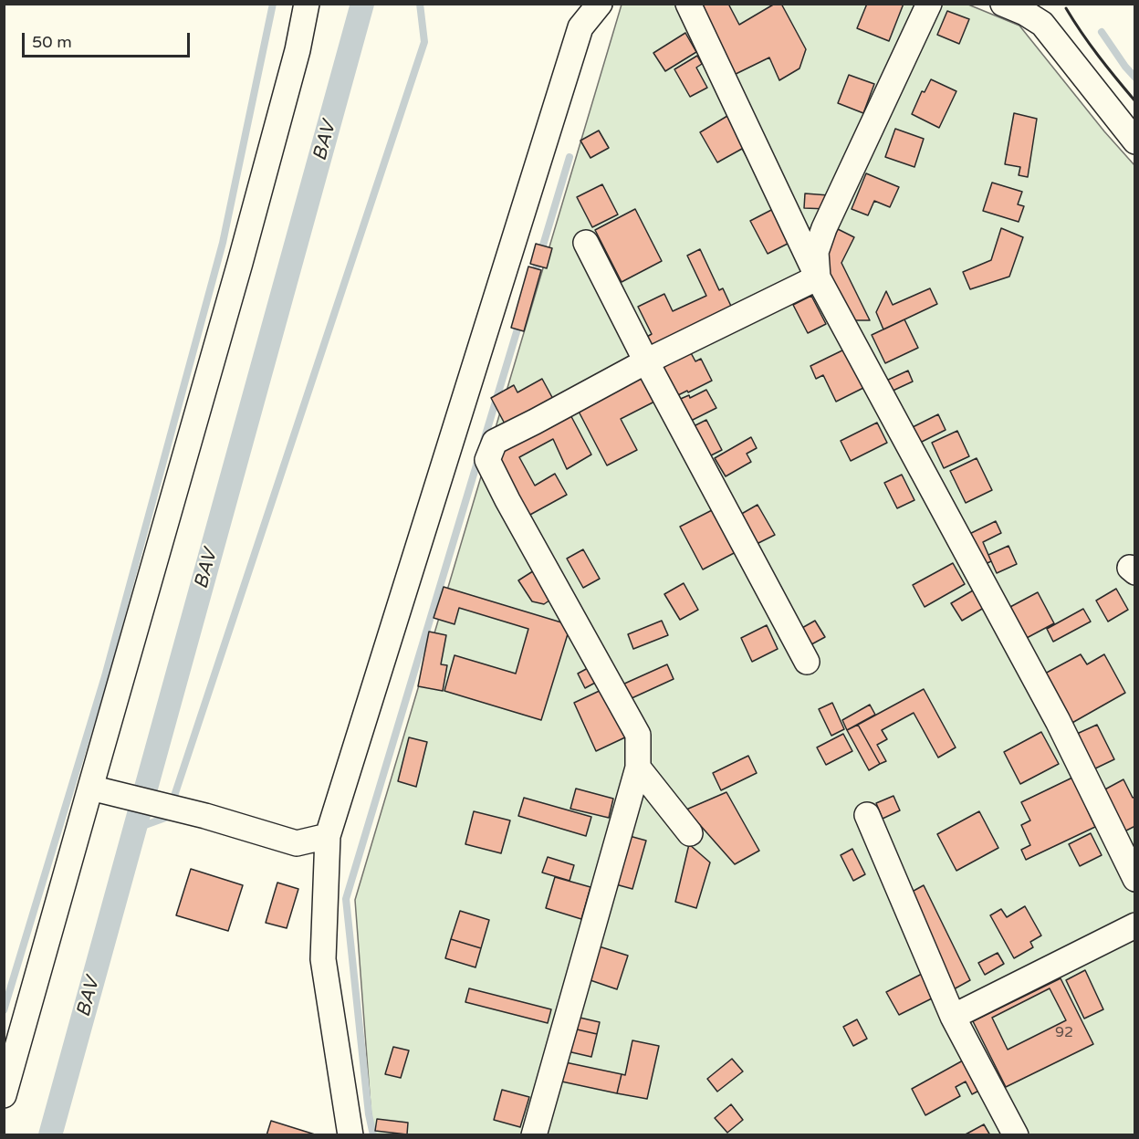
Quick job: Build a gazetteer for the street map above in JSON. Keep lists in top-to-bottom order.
{
  "water": ["BAV"],
  "house_numbers": ["92"],
  "scale_bar": "50 m"
}
